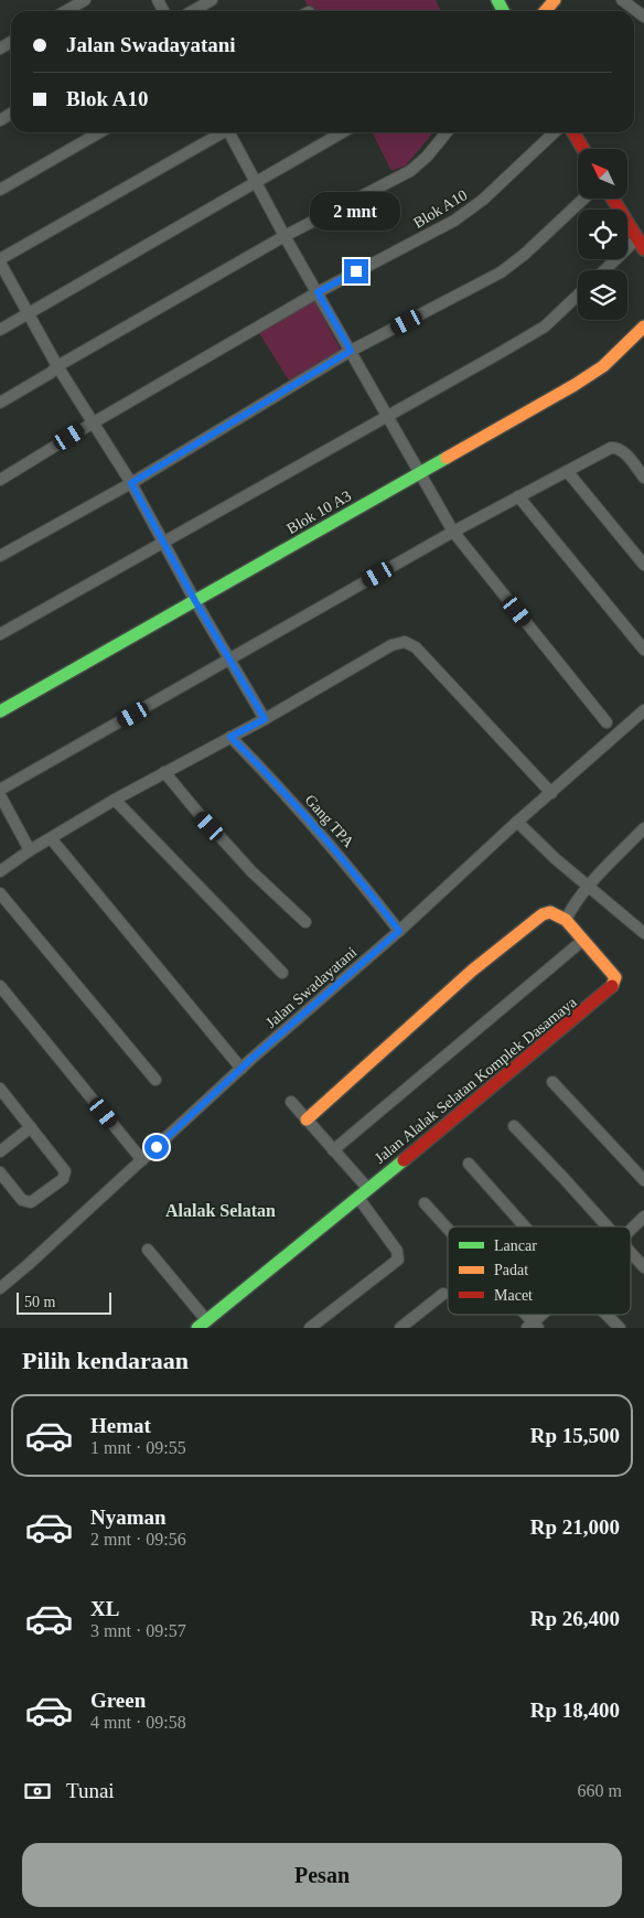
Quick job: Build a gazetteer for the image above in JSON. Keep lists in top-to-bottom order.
{
  "streets": {
    "street": [
      "Blok A10",
      "Blok 10 A3",
      "Gang TPA",
      "Jalan Swadayatani",
      "Jalan Alalak Selatan Komplek Dasamaya"
    ]
  },
  "crossings": [
    ["Gang TPA", "Jalan Swadayatani"]
  ],
  "districts": ["Alalak Selatan"],
  "legend": ["Lancar", "Padat", "Macet"],
  "scale_bar": "50 m",
  "north": "top left",
  "page": {
    "banner": ["Jalan Swadayatani", "Blok A10"],
    "bubble": "2 mnt",
    "scale": "50 m",
    "heading": "Pilih kendaraan",
    "list": [
      {
        "name": "Hemat",
        "note": "1 mnt · 09:55",
        "value": "Rp 15,500"
      },
      {
        "name": "Nyaman",
        "note": "2 mnt · 09:56",
        "value": "Rp 21,000"
      },
      {
        "name": "XL",
        "note": "3 mnt · 09:57",
        "value": "Rp 26,400"
      },
      {
        "name": "Green",
        "note": "4 mnt · 09:58",
        "value": "Rp 18,400"
      }
    ],
    "pay": ["Tunai", "660 m"],
    "buttons": "Pesan"
  }
}
